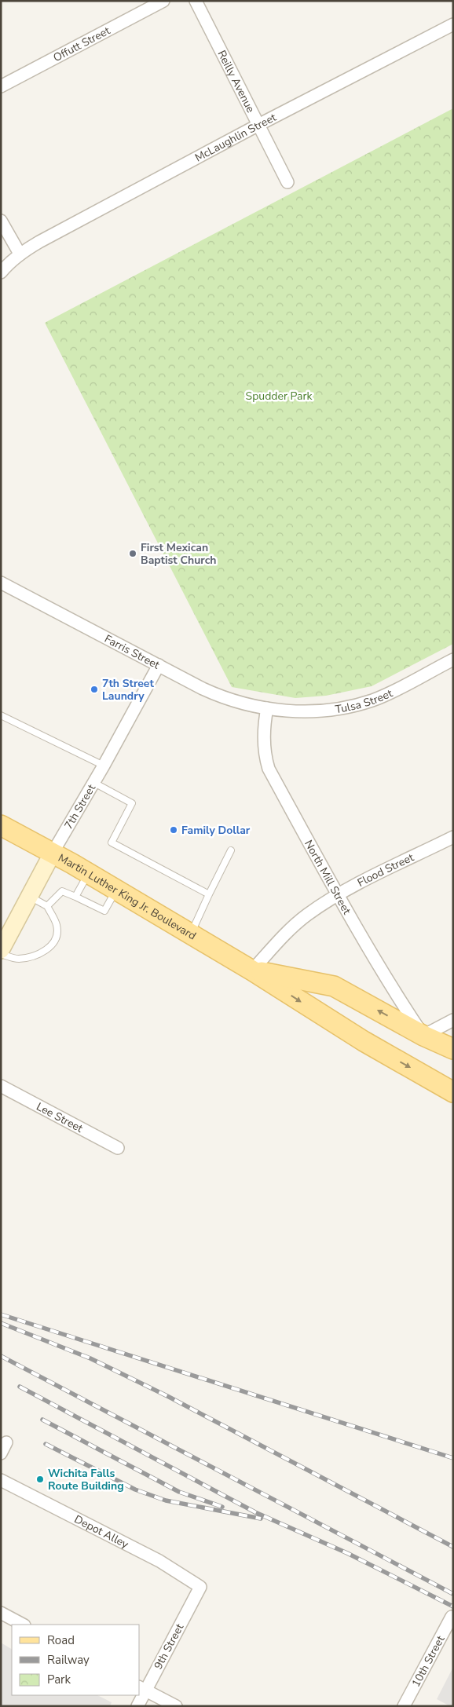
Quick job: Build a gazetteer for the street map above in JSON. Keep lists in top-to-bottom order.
{
  "streets": {
    "main road": ["Martin Luther King Jr. Boulevard"],
    "street": [
      "Offutt Street",
      "Reilly Avenue",
      "McLaughlin Street",
      "Farris Street",
      "Tulsa Street",
      "7th Street",
      "Flood Street",
      "North Mill Street",
      "Lee Street",
      "Depot Alley",
      "9th Street",
      "10th Street"
    ]
  },
  "crossings": [
    ["Reilly Avenue", "McLaughlin Street"],
    ["Farris Street", "Tulsa Street"],
    ["Farris Street", "7th Street"],
    ["Farris Street", "North Mill Street"],
    ["Tulsa Street", "North Mill Street"],
    ["7th Street", "Martin Luther King Jr. Boulevard"],
    ["Flood Street", "North Mill Street"],
    ["Flood Street", "Martin Luther King Jr. Boulevard"],
    ["North Mill Street", "Martin Luther King Jr. Boulevard"],
    ["Depot Alley", "9th Street"]
  ],
  "parks": ["Spudder Park"],
  "places": [
    "First Mexican Baptist Church",
    "7th Street Laundry",
    "Family Dollar",
    "Wichita Falls Route Building"
  ],
  "legend": ["Road", "Railway", "Park"]
}
